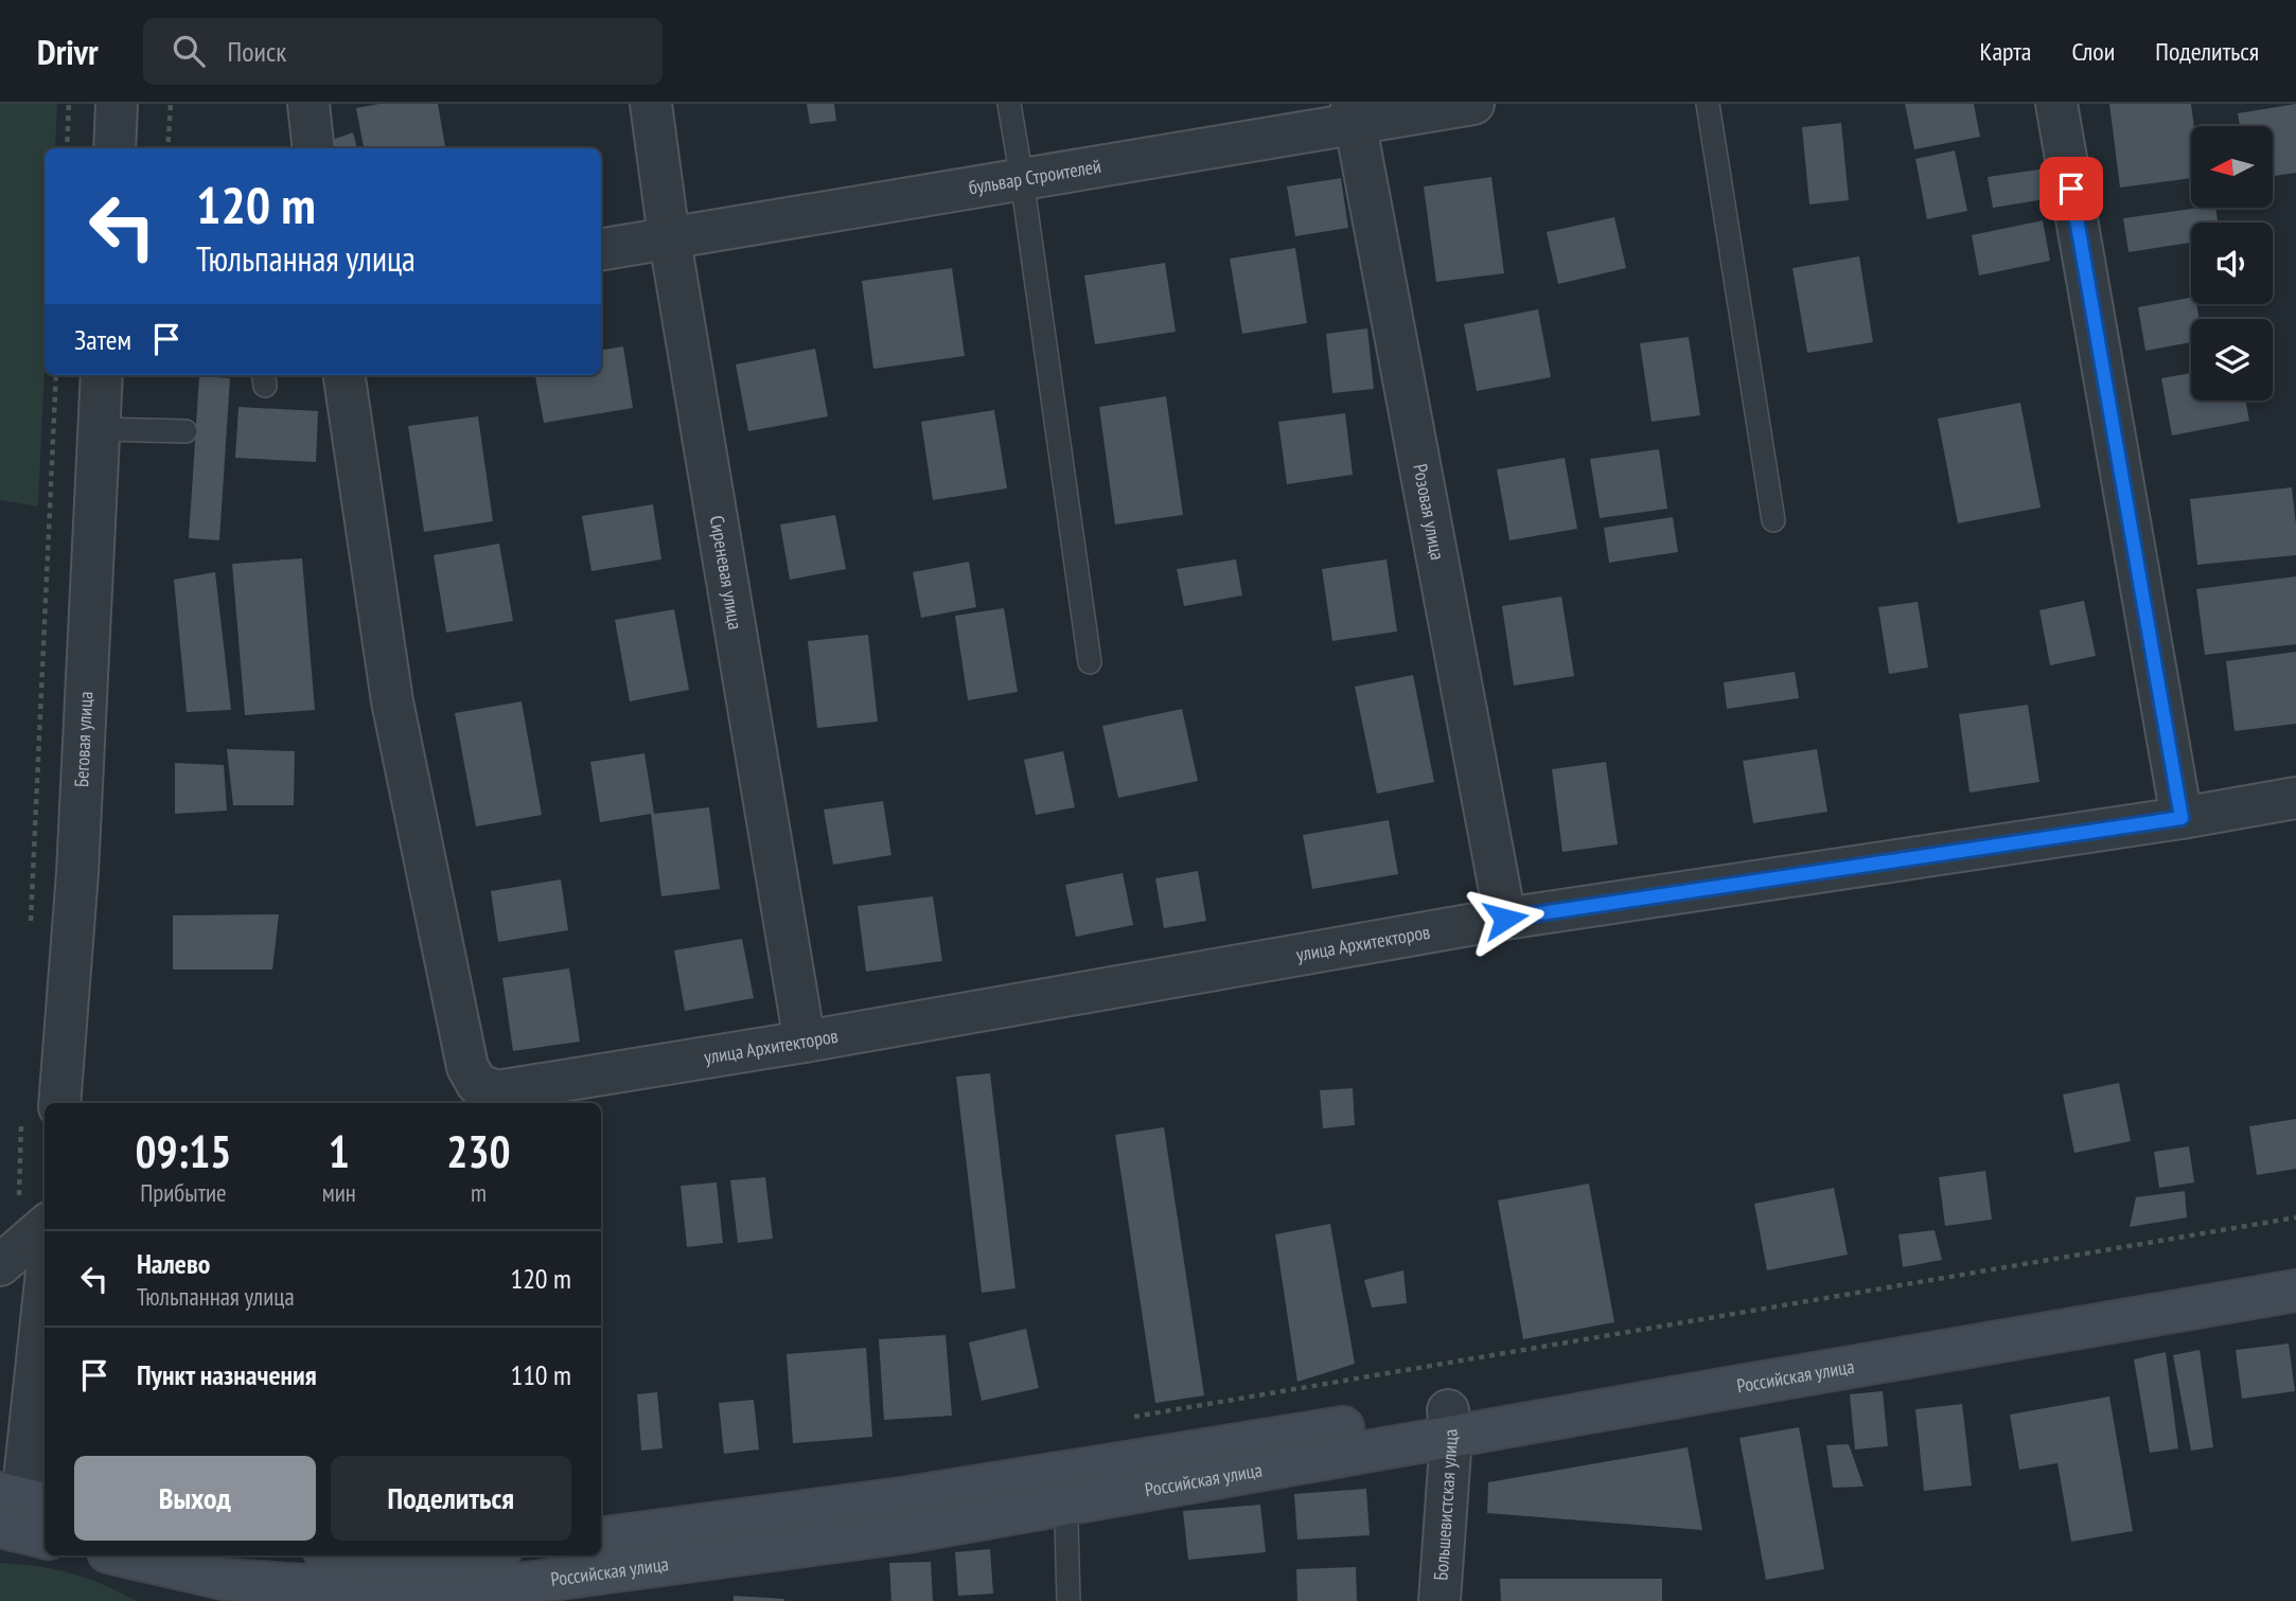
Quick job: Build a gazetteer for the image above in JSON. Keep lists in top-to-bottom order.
{
  "streets": {
    "main road": ["Российская улица"],
    "street": [
      "бульвар Строителей",
      "Розовая улица",
      "Сиреневая улица",
      "Беговая улица",
      "улица Архитекторов",
      "Большевистская улица"
    ]
  },
  "crossings": [
    ["бульвар Строителей", "Розовая улица"],
    ["бульвар Строителей", "Сиреневая улица"],
    ["Розовая улица", "улица Архитекторов"],
    ["Сиреневая улица", "улица Архитекторов"],
    ["Российская улица", "Большевистская улица"]
  ],
  "north": "left",
  "page": {
    "header": "Drivr",
    "search": "Поиск",
    "nav": ["Карта", "Слои", "Поделиться"],
    "turn": ["120 m", "Тюльпанная улица"],
    "then": "Затем",
    "eta": [
      "09:15",
      "Прибытие",
      "1",
      "мин",
      "230",
      "m"
    ],
    "list": [
      {
        "name": "Налево",
        "note": "Тюльпанная улица",
        "value": "120 m"
      },
      {
        "name": "Пункт назначения",
        "value": "110 m"
      }
    ],
    "buttons": ["Выход", "Поделиться"]
  }
}
